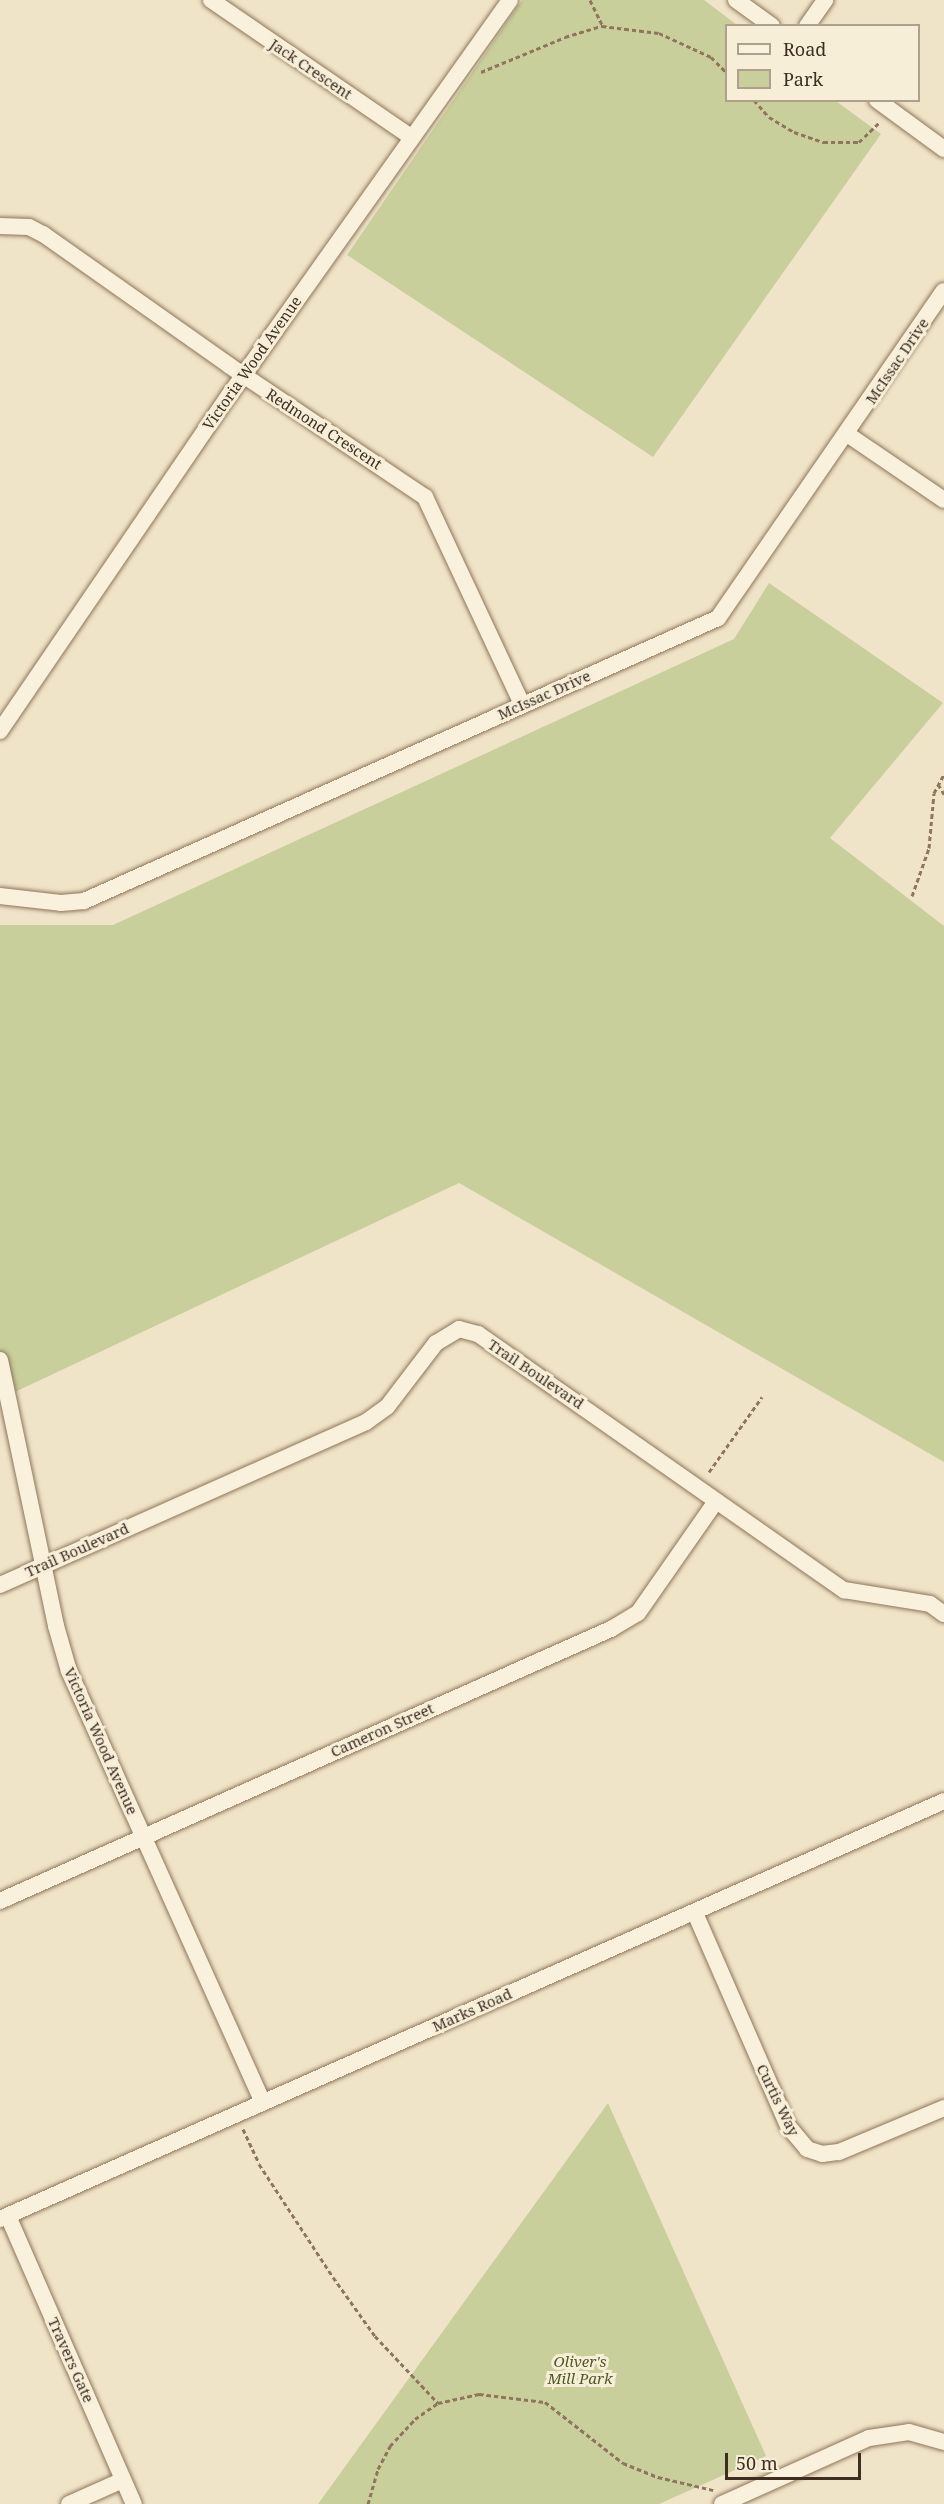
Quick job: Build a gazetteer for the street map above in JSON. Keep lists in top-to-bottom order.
{
  "streets": {
    "street": [
      "Jack Crescent",
      "McIssac Drive",
      "Victoria Wood Avenue",
      "Redmond Crescent",
      "Trail Boulevard",
      "Cameron Street",
      "Marks Road",
      "Curtis Way",
      "Travers Gate"
    ]
  },
  "crossings": [
    ["Jack Crescent", "Victoria Wood Avenue"],
    ["McIssac Drive", "Redmond Crescent"],
    ["Victoria Wood Avenue", "Redmond Crescent"],
    ["Victoria Wood Avenue", "Trail Boulevard"],
    ["Victoria Wood Avenue", "Cameron Street"],
    ["Victoria Wood Avenue", "Marks Road"],
    ["Trail Boulevard", "Cameron Street"],
    ["Marks Road", "Curtis Way"],
    ["Marks Road", "Travers Gate"]
  ],
  "parks": ["Oliver's Mill Park"],
  "legend": ["Road", "Park"],
  "scale_bar": "50 m"
}
